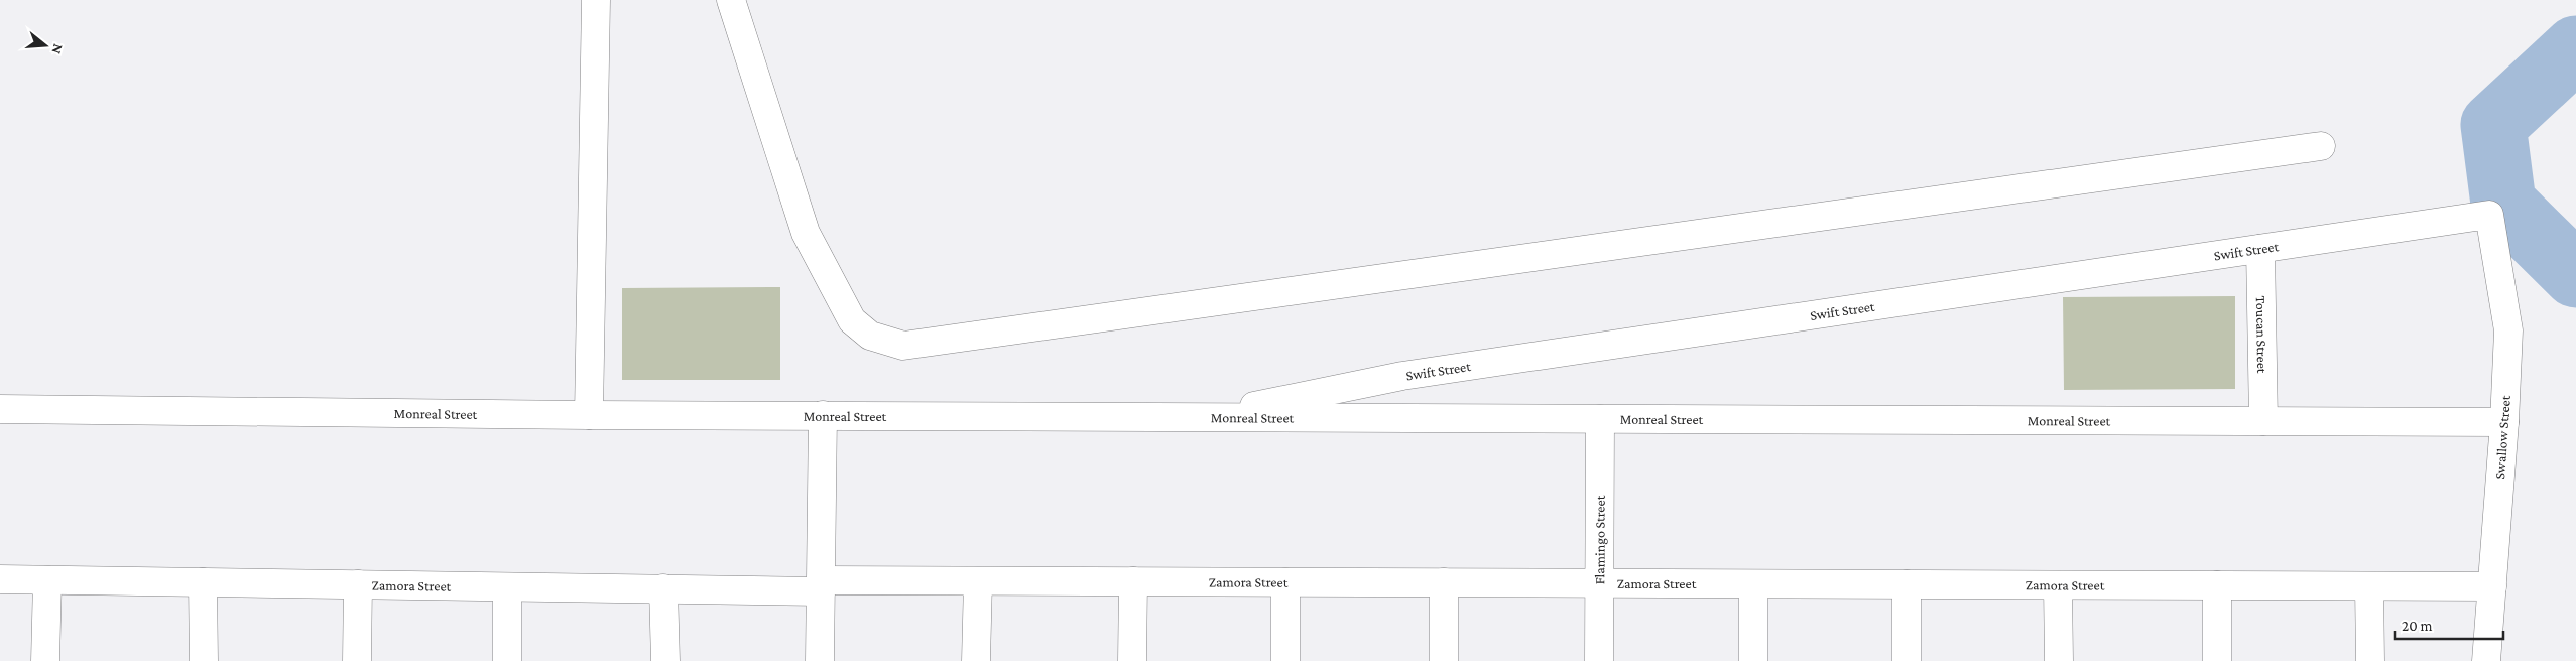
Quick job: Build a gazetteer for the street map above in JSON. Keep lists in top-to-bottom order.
{
  "streets": {
    "street": [
      "Swift Street",
      "Toucan Street",
      "Monreal Street",
      "Swallow Street",
      "Flamingo Street",
      "Zamora Street"
    ]
  },
  "crossings": [
    ["Swift Street", "Toucan Street"],
    ["Swift Street", "Monreal Street"],
    ["Swift Street", "Swallow Street"],
    ["Toucan Street", "Monreal Street"],
    ["Monreal Street", "Swallow Street"],
    ["Monreal Street", "Flamingo Street"],
    ["Swallow Street", "Zamora Street"],
    ["Flamingo Street", "Zamora Street"]
  ],
  "scale_bar": "20 m",
  "north": "right"
}
